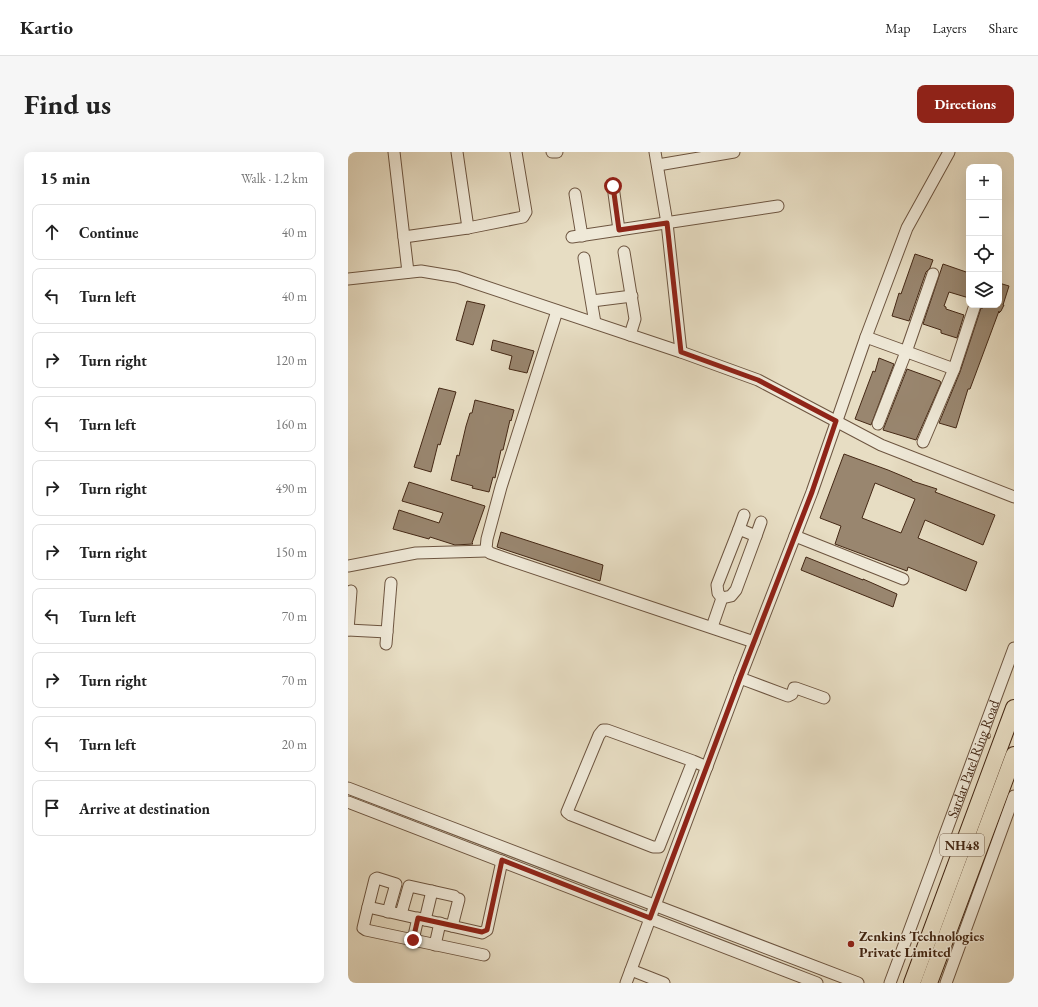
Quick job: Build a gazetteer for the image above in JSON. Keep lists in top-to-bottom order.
{
  "streets": {
    "highway": ["Sardar Patel Ring Road", "NH48"]
  },
  "places": ["Zenkins Technologies Private Limited"],
  "page": {
    "header": "Kartio",
    "nav": ["Map", "Layers", "Share"],
    "buttons": "Directions",
    "title": "Find us",
    "heading": ["15 min", "Walk · 1.2 km"],
    "map_buttons": ["+", "−"],
    "list": [
      ["Continue", "40 m"],
      ["Turn left", "40 m"],
      ["Turn right", "120 m"],
      ["Turn left", "160 m"],
      ["Turn right", "490 m"],
      ["Turn right", "150 m"],
      ["Turn left", "70 m"],
      ["Turn right", "70 m"],
      ["Turn left", "20 m"],
      "Arrive at destination"
    ]
  }
}
